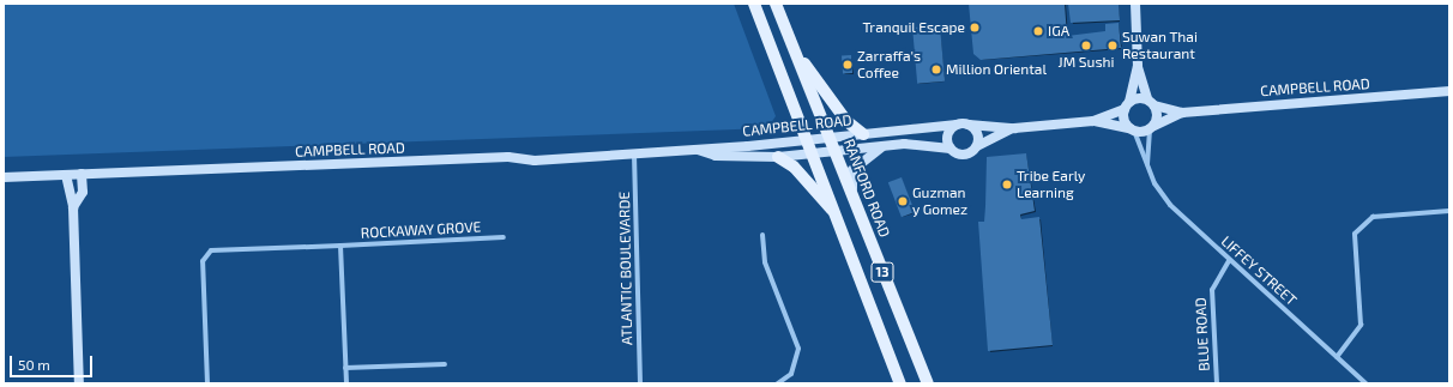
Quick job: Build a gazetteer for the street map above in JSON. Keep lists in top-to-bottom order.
{
  "streets": {
    "main road": ["RANFORD ROAD", "13"],
    "street": [
      "CAMPBELL ROAD",
      "ROCKAWAY GROVE",
      "ATLANTIC BOULEVARDE",
      "LIFFEY STREET",
      "BLUE ROAD"
    ]
  },
  "crossings": [
    ["CAMPBELL ROAD", "RANFORD ROAD"],
    ["CAMPBELL ROAD", "ATLANTIC BOULEVARDE"],
    ["CAMPBELL ROAD", "LIFFEY STREET"],
    ["CAMPBELL ROAD", "13"],
    ["LIFFEY STREET", "BLUE ROAD"]
  ],
  "places": [
    "Tranquil Escape",
    "IGA",
    "JM Sushi",
    "Suwan Thai Restaurant",
    "Zarraffa's Coffee",
    "Million Oriental",
    "Tribe Early Learning",
    "Guzman y Gomez"
  ],
  "scale_bar": "50 m"
}
